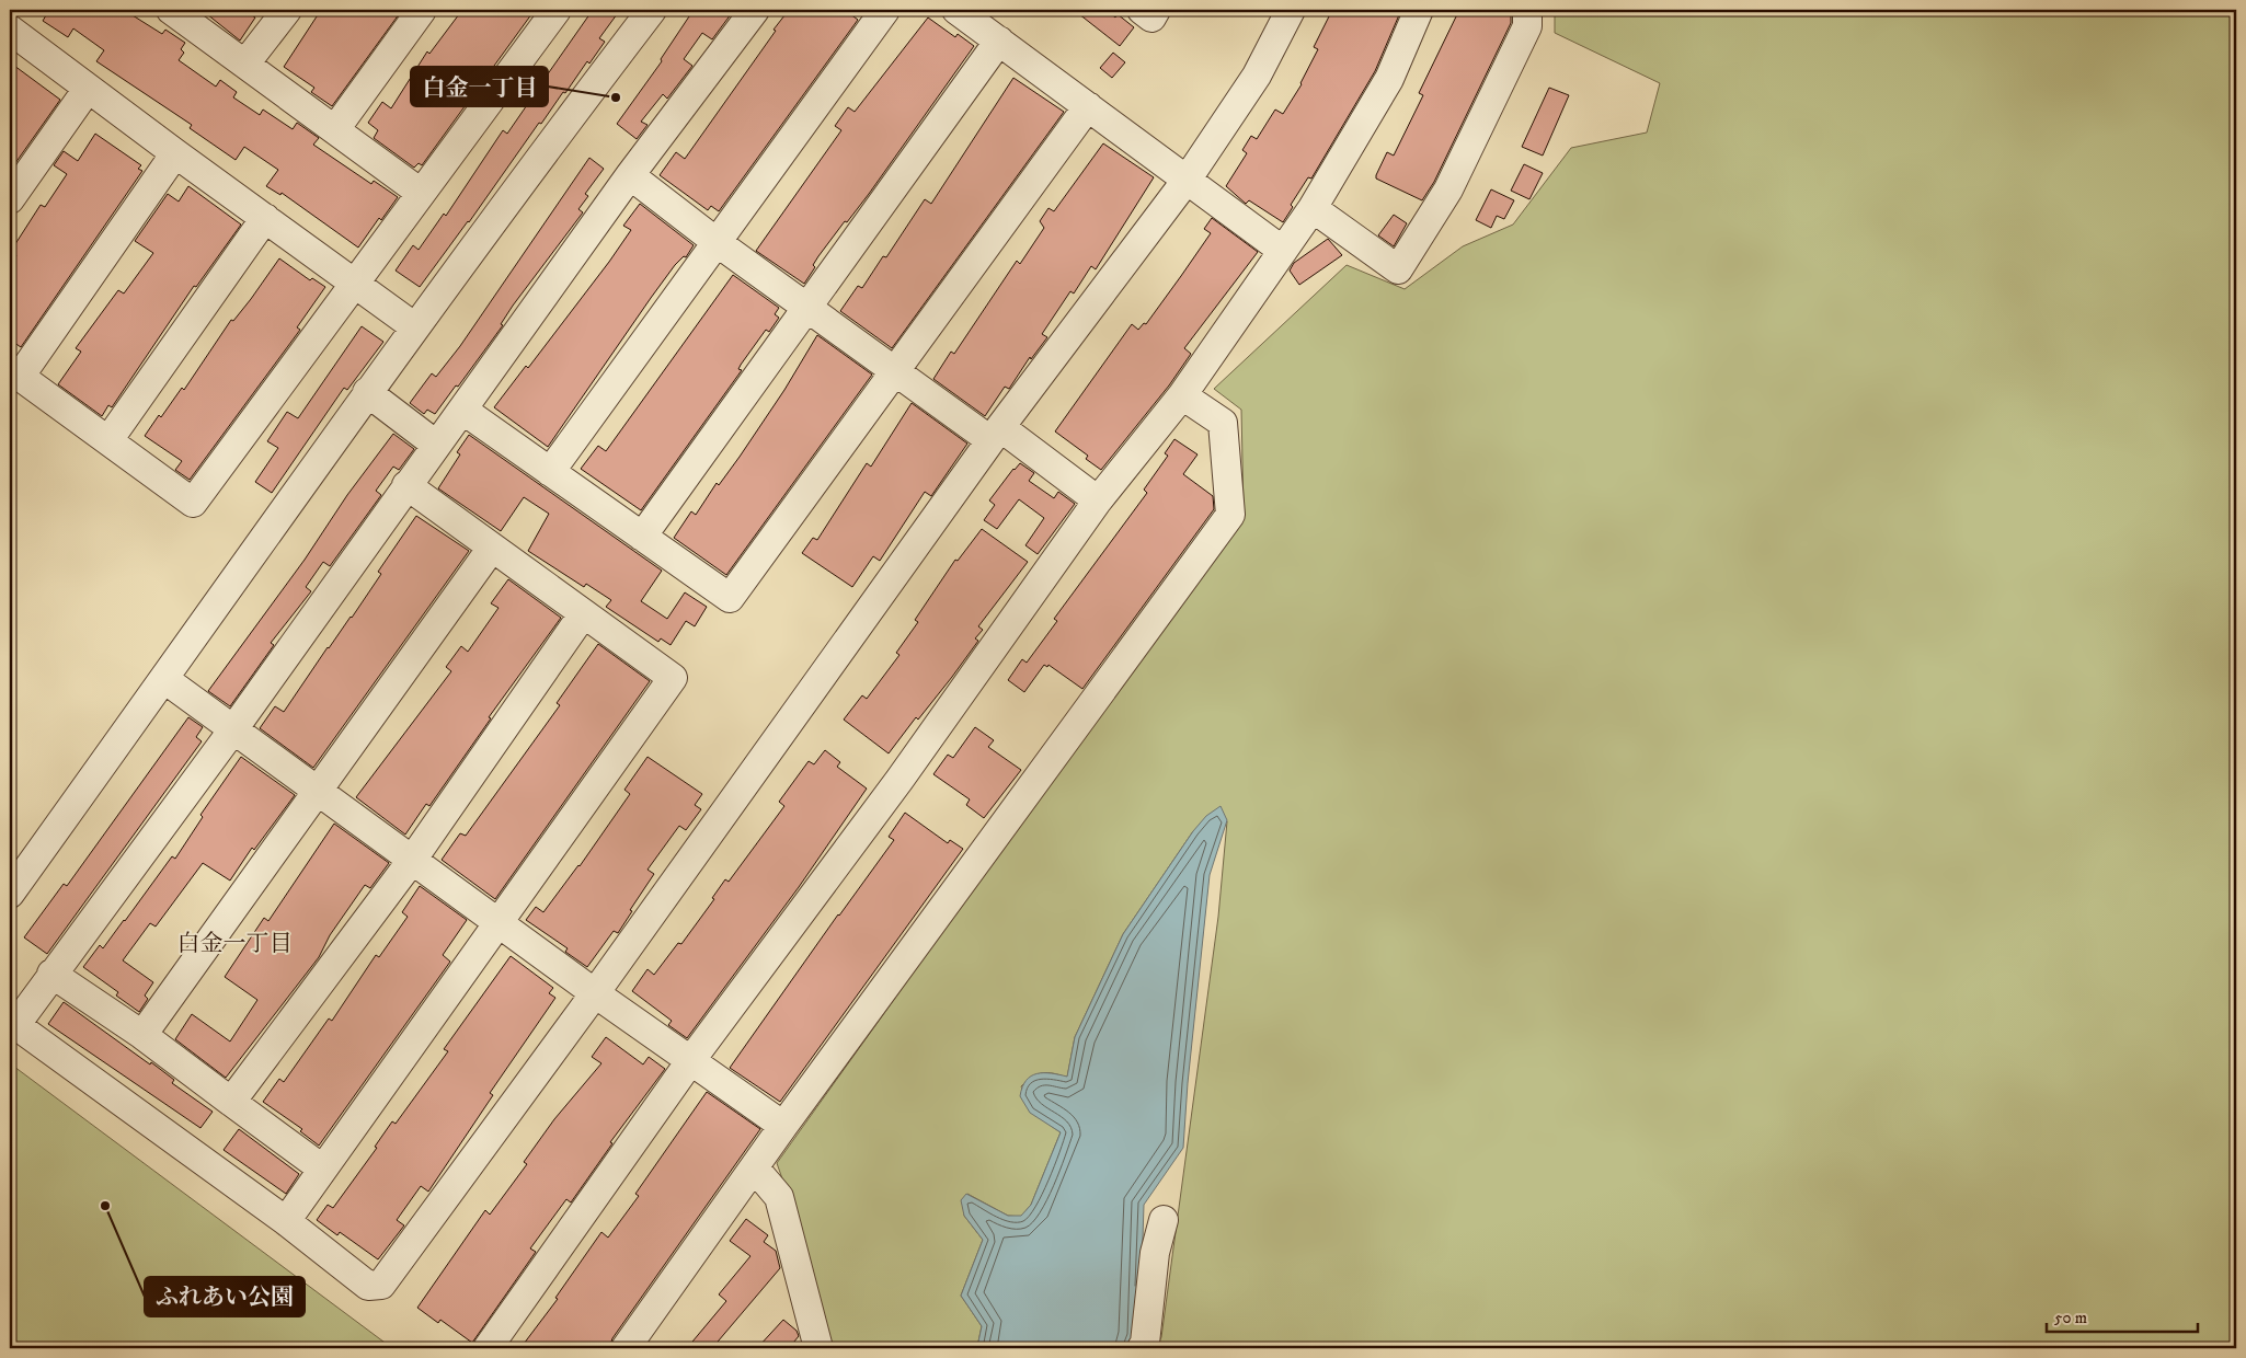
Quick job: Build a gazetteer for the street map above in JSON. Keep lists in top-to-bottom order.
{
  "districts": ["白金一丁目"],
  "places": ["白金一丁目", "ふれあい公園"],
  "scale_bar": "50 m"
}
